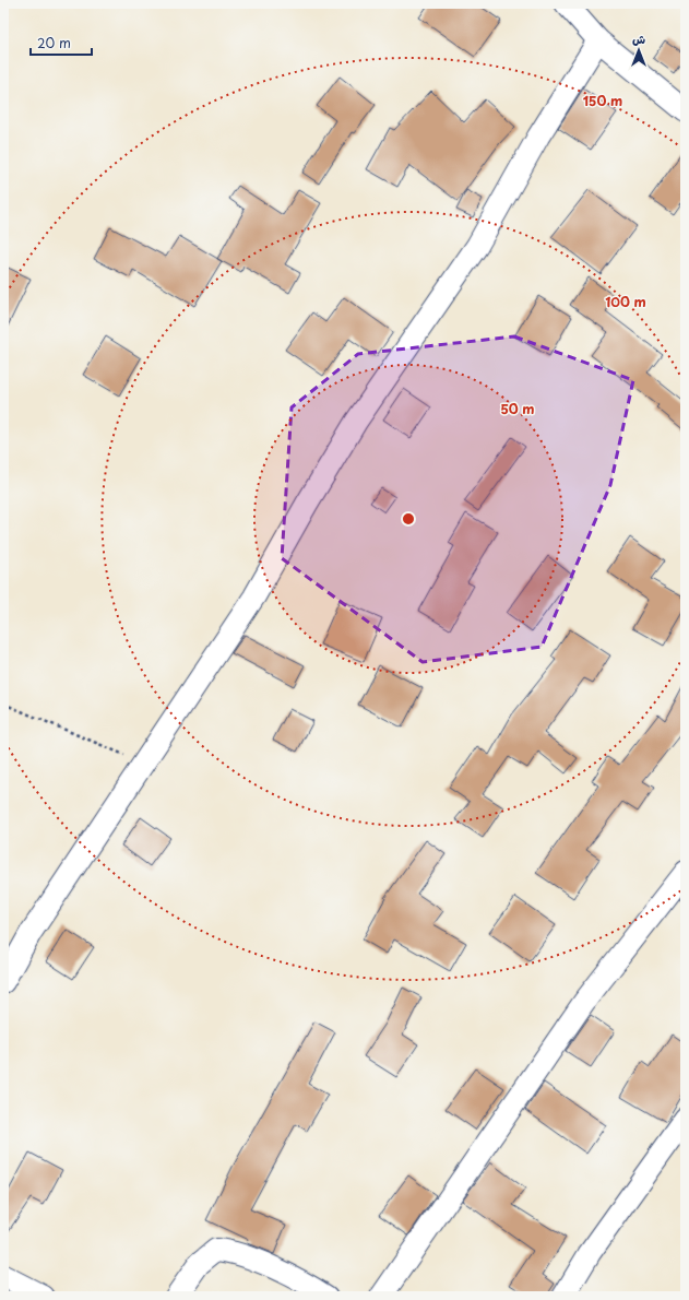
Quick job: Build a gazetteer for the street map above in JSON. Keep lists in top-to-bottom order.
{
  "scale_bar": "20 m",
  "north": "top",
  "rings": ["150 m", "100 m", "50 m"]
}
